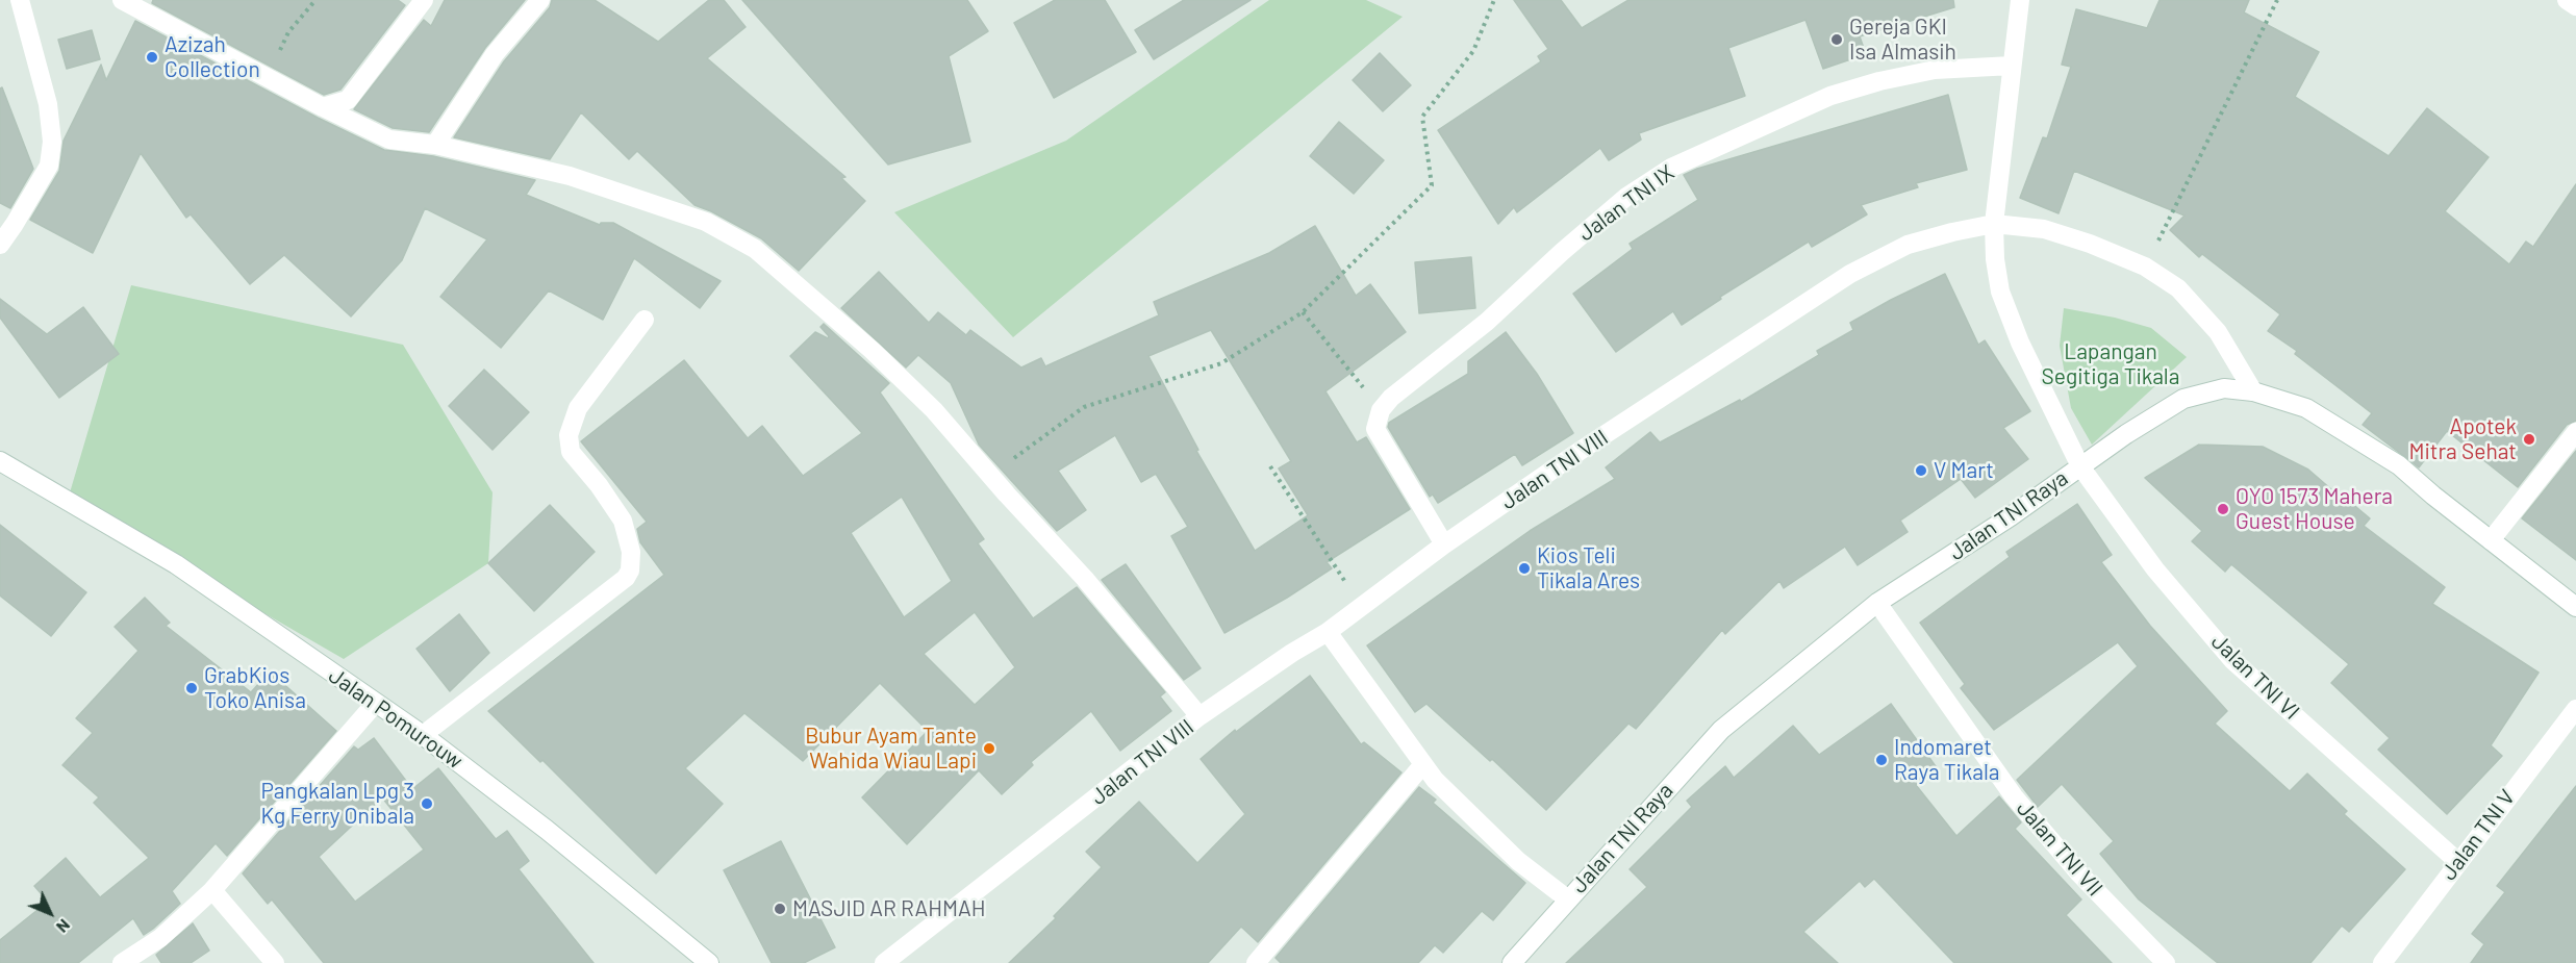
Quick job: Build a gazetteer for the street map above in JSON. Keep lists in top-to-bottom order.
{
  "streets": {
    "street": [
      "Jalan TNI IX",
      "Jalan TNI VIII",
      "Jalan TNI Raya",
      "Jalan TNI VI",
      "Jalan Pomurouw",
      "Jalan TNI V",
      "Jalan TNI VII"
    ]
  },
  "crossings": [
    ["Jalan TNI IX", "Jalan TNI VI"],
    ["Jalan TNI VIII", "Jalan TNI Raya"],
    ["Jalan TNI VIII", "Jalan TNI VI"],
    ["Jalan TNI Raya", "Jalan TNI VI"],
    ["Jalan TNI Raya", "Jalan TNI VII"],
    ["Jalan TNI VI", "Jalan TNI V"]
  ],
  "parks": ["Lapangan Segitiga Tikala"],
  "places": [
    "Gereja GKI Isa Almasih",
    "Azizah Collection",
    "Apotek Mitra Sehat",
    "V Mart",
    "OYO 1573 Mahera Guest House",
    "Kios Teli Tikala Ares",
    "GrabKios Toko Anisa",
    "Bubur Ayam Tante Wahida Wiau Lapi",
    "Indomaret Raya Tikala",
    "Pangkalan Lpg 3 Kg Ferry Onibala",
    "MASJID AR RAHMAH"
  ],
  "north": "bottom right"
}
